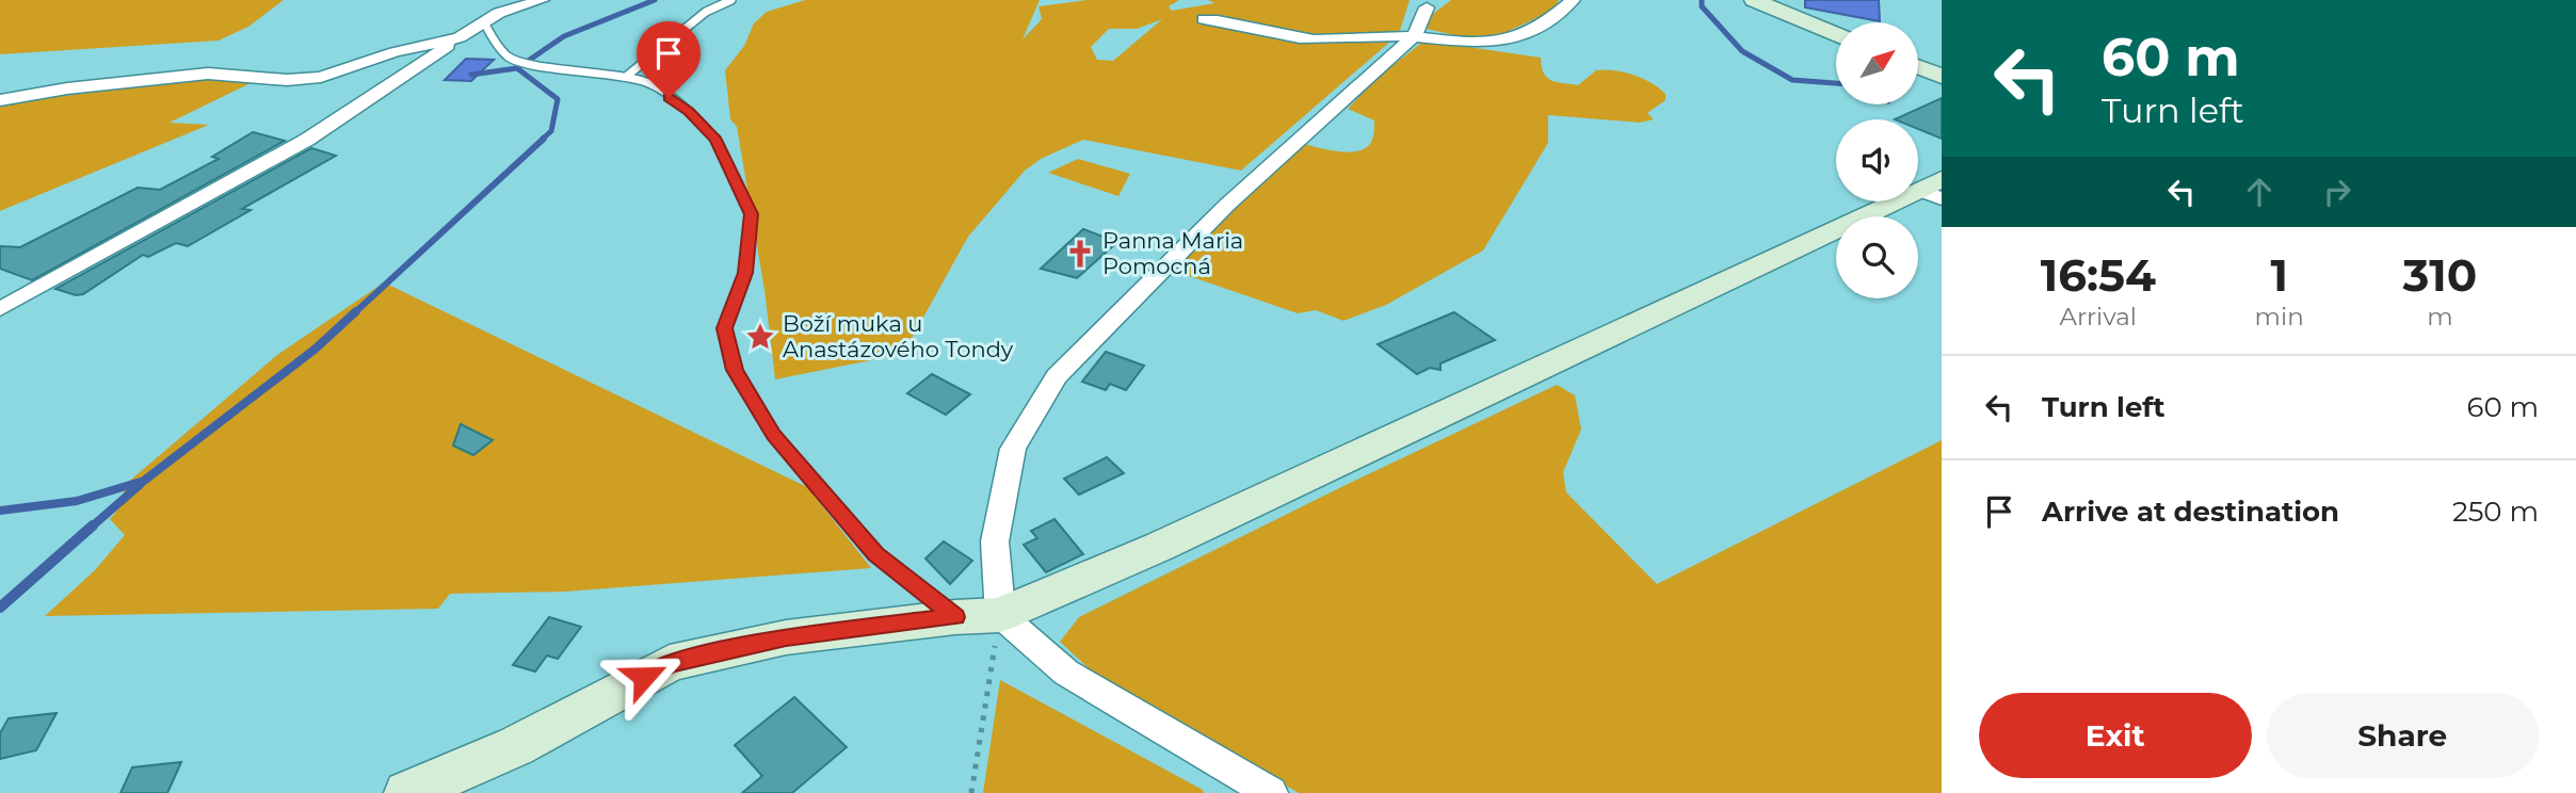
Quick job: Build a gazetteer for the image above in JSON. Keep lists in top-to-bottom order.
{
  "places": {
    "church": ["Panna Maria Pomocná"],
    "place": ["Boží muka u Anastázového Tondy"]
  },
  "north": "top right",
  "page": {
    "turn": ["60 m", "Turn left"],
    "eta": [
      "16:54",
      "Arrival",
      "1",
      "min",
      "310",
      "m"
    ],
    "list": [
      {
        "name": "Turn left",
        "value": "60 m"
      },
      {
        "name": "Arrive at destination",
        "value": "250 m"
      }
    ],
    "buttons": ["Exit", "Share"]
  }
}
